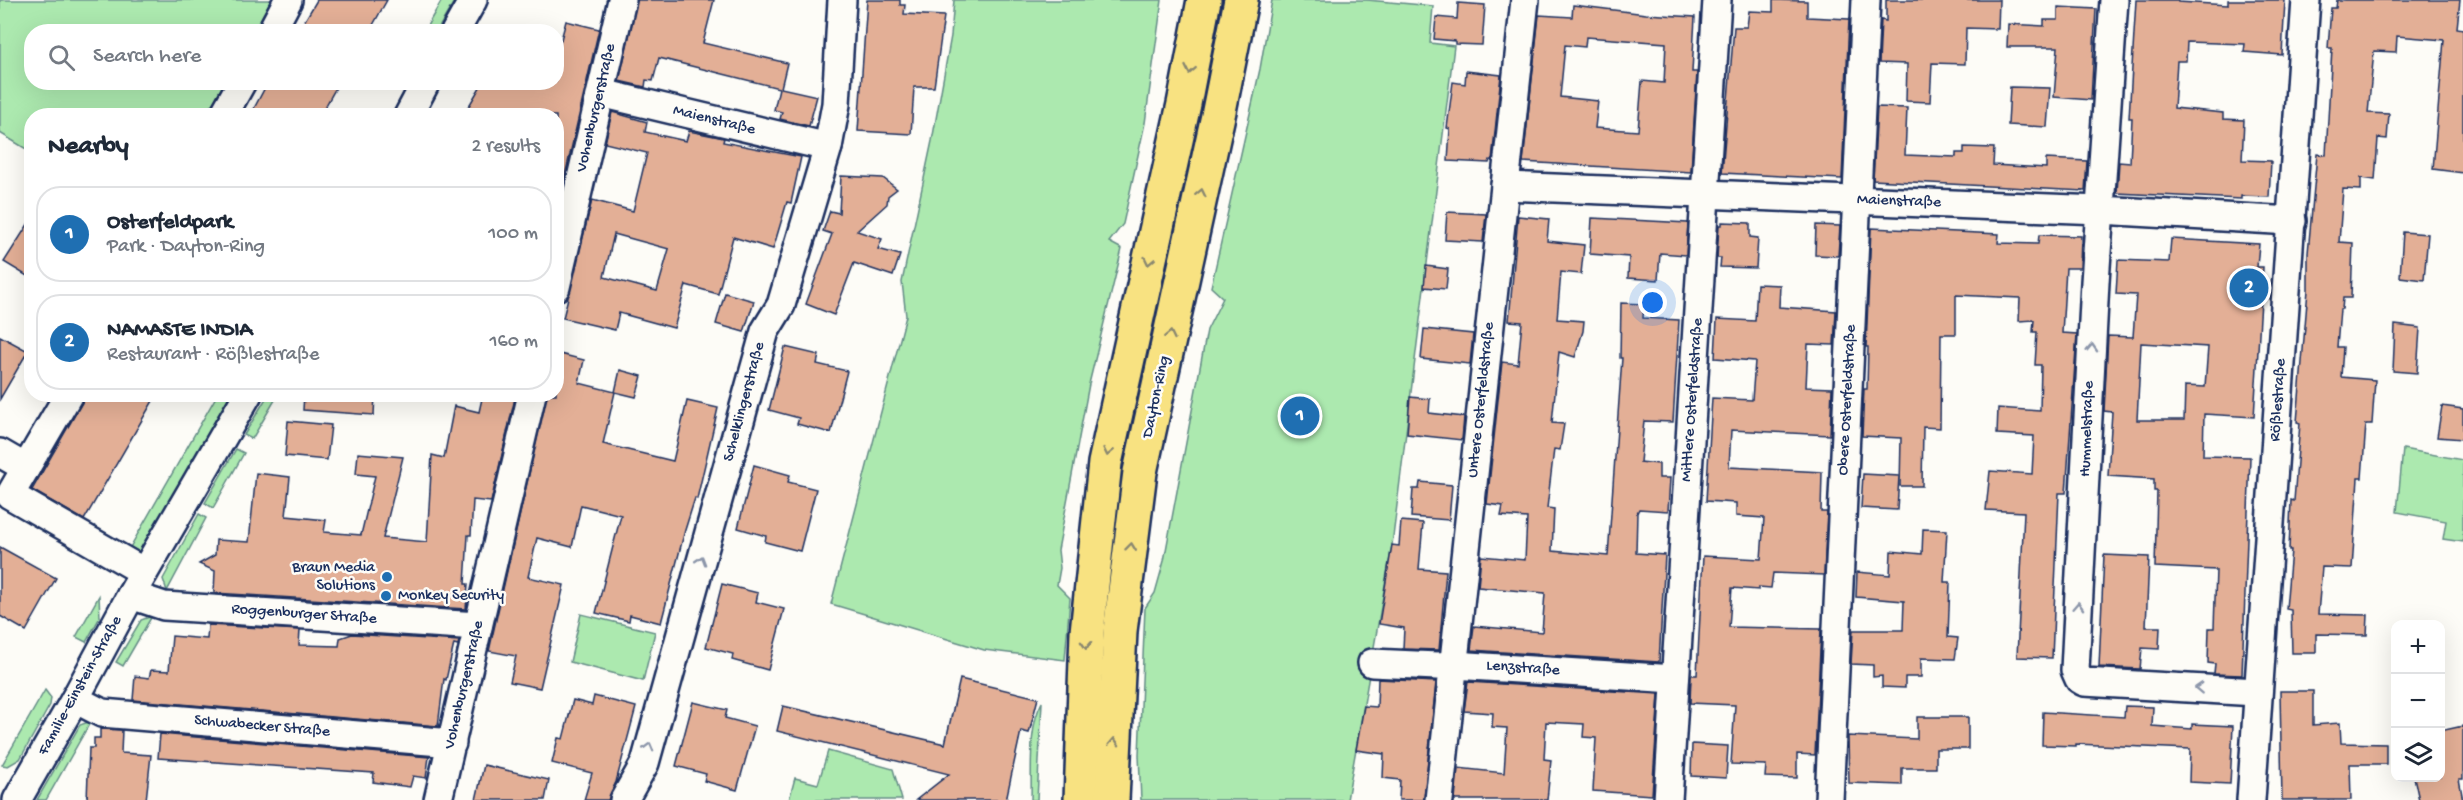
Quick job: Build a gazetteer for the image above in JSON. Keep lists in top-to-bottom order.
{
  "streets": {
    "highway": ["Dayton-Ring"],
    "street": [
      "Vohenburgerstraße",
      "Maienstraße",
      "Untere Osterfeldstraße",
      "Mittlere Osterfeldstraße",
      "Obere Osterfeldstraße",
      "Rößlestraße",
      "Schelklingerstraße",
      "Hummelstraße",
      "Roggenburger Straße",
      "Lenzstraße",
      "Familie-Einstein-Straße",
      "Schwabecker Straße"
    ]
  },
  "crossings": [
    ["Vohenburgerstraße", "Maienstraße"],
    ["Vohenburgerstraße", "Roggenburger Straße"],
    ["Vohenburgerstraße", "Schwabecker Straße"],
    ["Maienstraße", "Untere Osterfeldstraße"],
    ["Maienstraße", "Mittlere Osterfeldstraße"],
    ["Maienstraße", "Obere Osterfeldstraße"],
    ["Maienstraße", "Rößlestraße"],
    ["Maienstraße", "Schelklingerstraße"],
    ["Maienstraße", "Hummelstraße"],
    ["Untere Osterfeldstraße", "Lenzstraße"],
    ["Mittlere Osterfeldstraße", "Lenzstraße"],
    ["Rößlestraße", "Hummelstraße"],
    ["Roggenburger Straße", "Familie-Einstein-Straße"],
    ["Familie-Einstein-Straße", "Schwabecker Straße"]
  ],
  "one_way": ["Schelklingerstraße"],
  "places": ["Braun Media Solutions", "Monkey Security"],
  "page": {
    "search": "Search here",
    "heading": ["Nearby", "2 results"],
    "list": [
      {
        "mark": "1",
        "name": "Osterfeldpark",
        "note": "Park · Dayton-Ring",
        "value": "100 m"
      },
      {
        "mark": "2",
        "name": "NAMASTE INDIA",
        "note": "Restaurant · Rößlestraße",
        "value": "160 m"
      }
    ],
    "pins": ["2", "1"],
    "map_buttons": ["+", "−"]
  }
}
